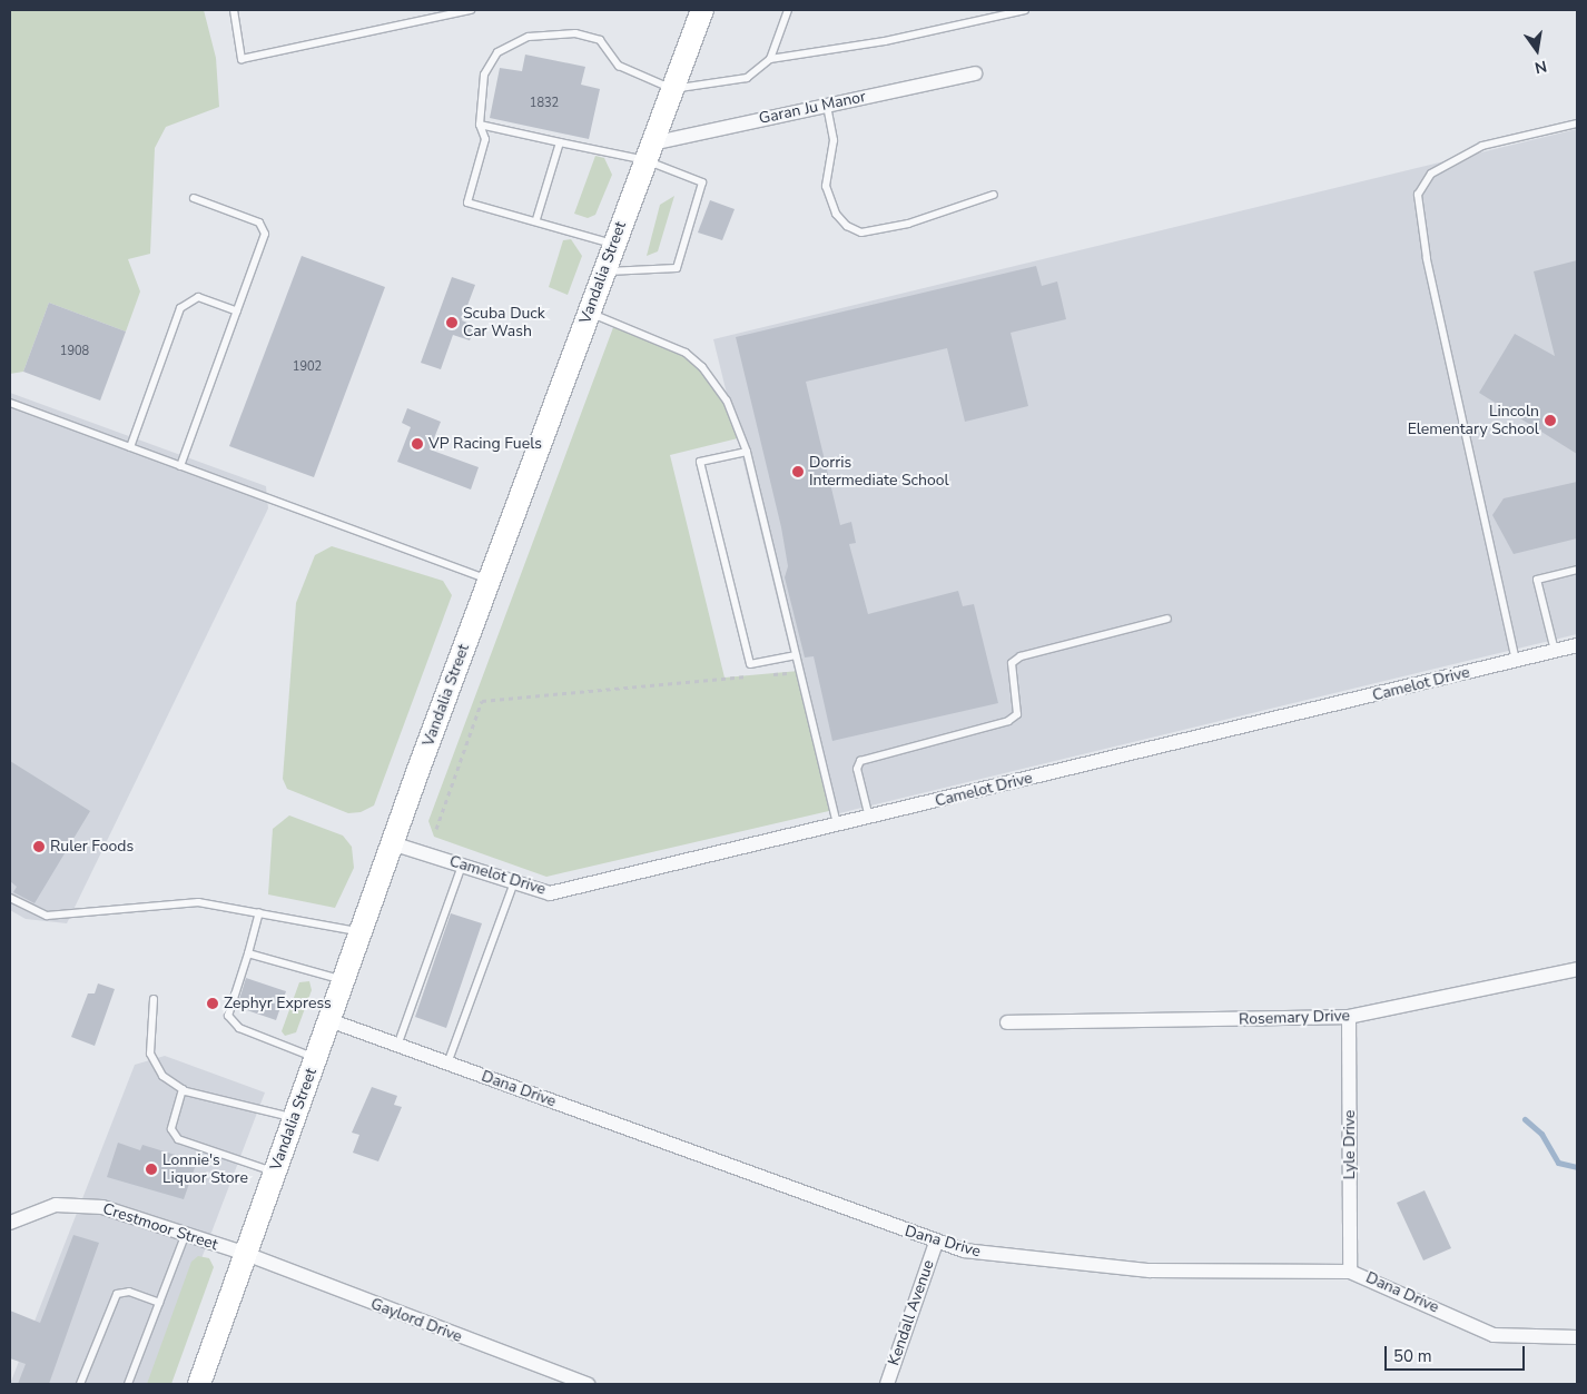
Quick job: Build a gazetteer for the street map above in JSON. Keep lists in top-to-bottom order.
{
  "streets": {
    "main road": ["Vandalia Street"],
    "street": [
      "Garan Ju Manor",
      "Camelot Drive",
      "Rosemary Drive",
      "Dana Drive",
      "Lyle Drive",
      "Crestmoor Street",
      "Kendall Avenue",
      "Gaylord Drive"
    ]
  },
  "crossings": [
    ["Garan Ju Manor", "Vandalia Street"],
    ["Vandalia Street", "Camelot Drive"],
    ["Vandalia Street", "Dana Drive"],
    ["Vandalia Street", "Crestmoor Street"],
    ["Vandalia Street", "Gaylord Drive"],
    ["Rosemary Drive", "Lyle Drive"],
    ["Dana Drive", "Lyle Drive"],
    ["Dana Drive", "Kendall Avenue"],
    ["Crestmoor Street", "Gaylord Drive"]
  ],
  "places": [
    "Scuba Duck Car Wash",
    "Lincoln Elementary School",
    "VP Racing Fuels",
    "Dorris Intermediate School",
    "Ruler Foods",
    "Zephyr Express",
    "Lonnie's Liquor Store"
  ],
  "house_numbers": ["1832", "1908", "1902"],
  "scale_bar": "50 m",
  "north": "bottom"
}
